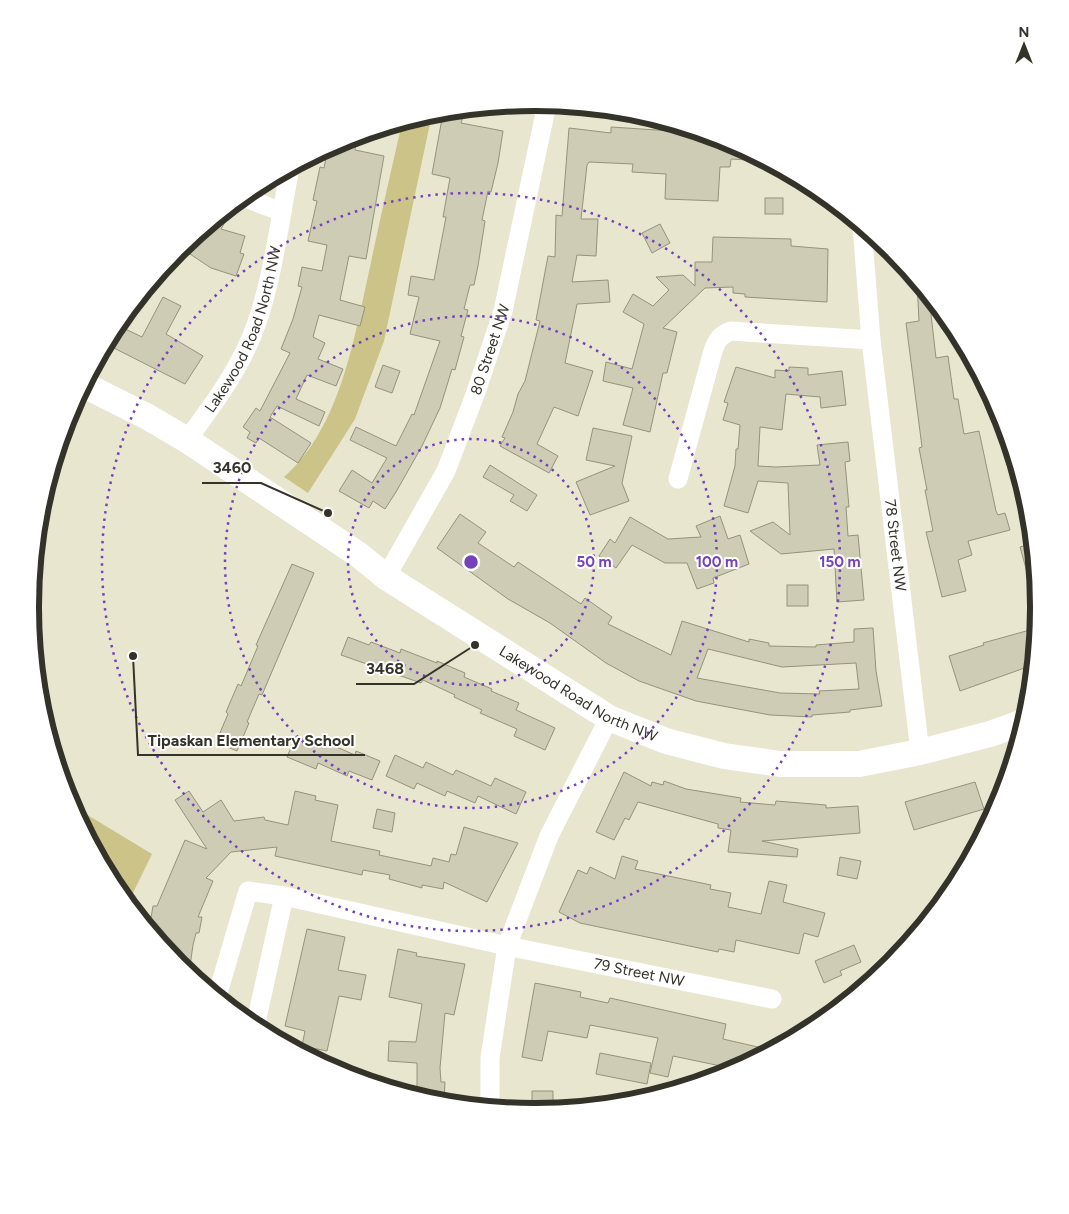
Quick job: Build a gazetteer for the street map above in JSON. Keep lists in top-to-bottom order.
{
  "streets": {
    "street": [
      "Lakewood Road North NW",
      "80 Street NW",
      "78 Street NW",
      "79 Street NW"
    ]
  },
  "crossings": [
    ["Lakewood Road North NW", "80 Street NW"],
    ["Lakewood Road North NW", "78 Street NW"]
  ],
  "places": ["3460", "3468", "Tipaskan Elementary School"],
  "north": "top",
  "rings": ["50 m", "100 m", "150 m"]
}
